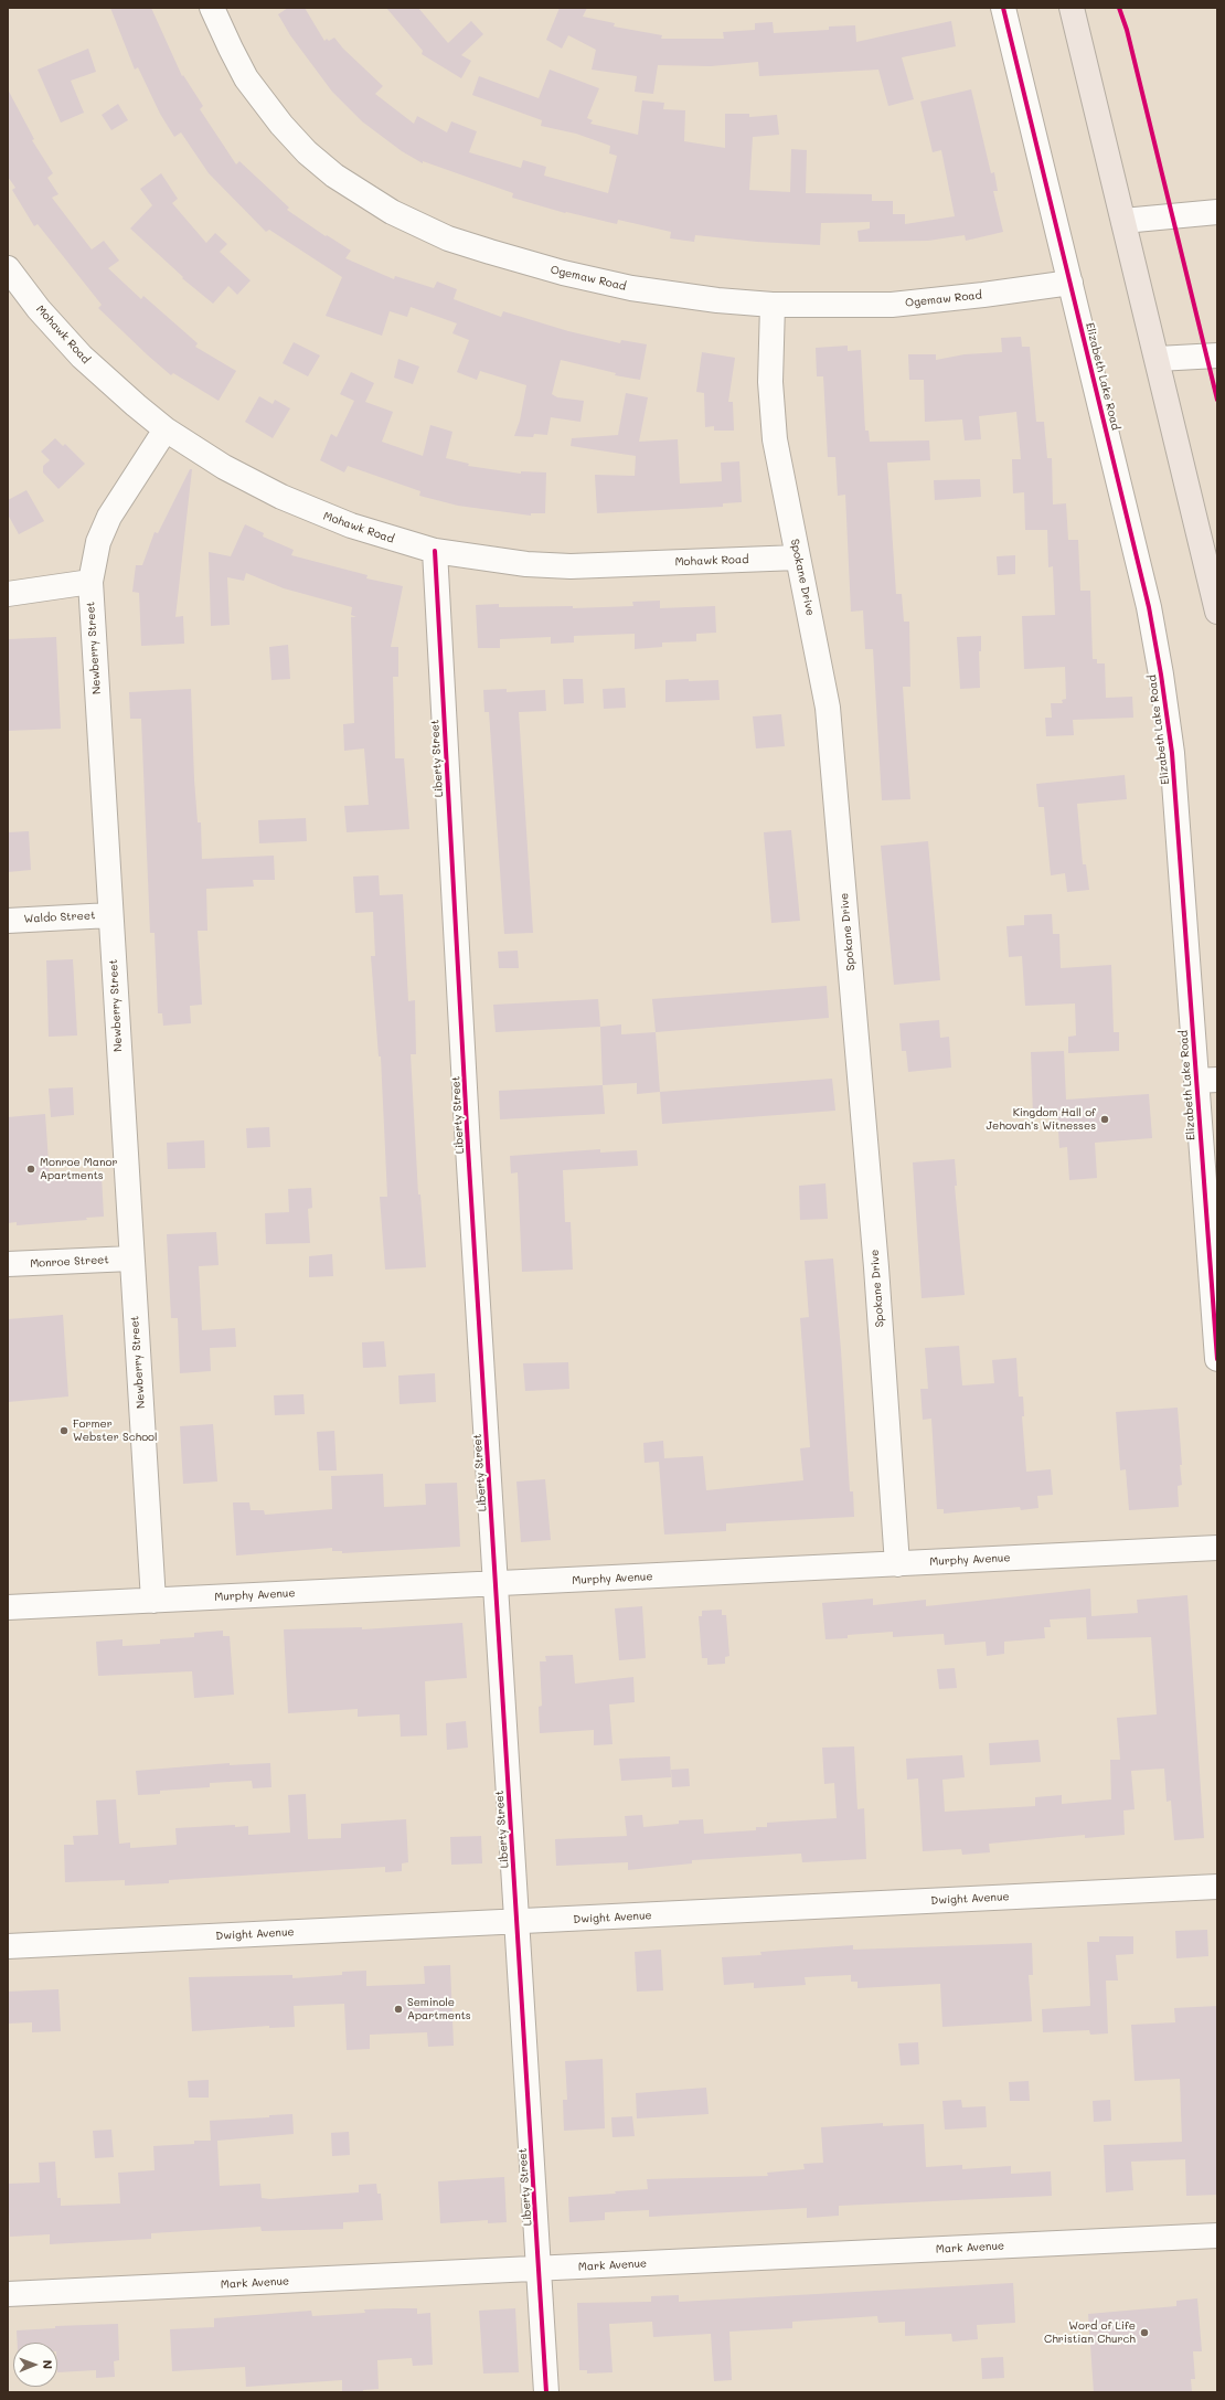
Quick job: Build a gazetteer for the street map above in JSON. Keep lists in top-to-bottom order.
{
  "streets": {
    "street": [
      "Ogemaw Road",
      "Mohawk Road",
      "Elizabeth Lake Road",
      "Spokane Drive",
      "Newberry Street",
      "Liberty Street",
      "Waldo Street",
      "Monroe Street",
      "Murphy Avenue",
      "Dwight Avenue",
      "Mark Avenue"
    ]
  },
  "crossings": [
    ["Ogemaw Road", "Elizabeth Lake Road"],
    ["Ogemaw Road", "Spokane Drive"],
    ["Mohawk Road", "Spokane Drive"],
    ["Mohawk Road", "Newberry Street"],
    ["Mohawk Road", "Liberty Street"],
    ["Spokane Drive", "Murphy Avenue"],
    ["Newberry Street", "Waldo Street"],
    ["Newberry Street", "Monroe Street"],
    ["Newberry Street", "Murphy Avenue"],
    ["Liberty Street", "Murphy Avenue"],
    ["Liberty Street", "Dwight Avenue"],
    ["Liberty Street", "Mark Avenue"]
  ],
  "places": [
    "Kingdom Hall of Jehovah's Witnesses",
    "Monroe Manor Apartments",
    "Former Webster School",
    "Seminole Apartments",
    "Word of Life Christian Church"
  ],
  "north": "right"
}
